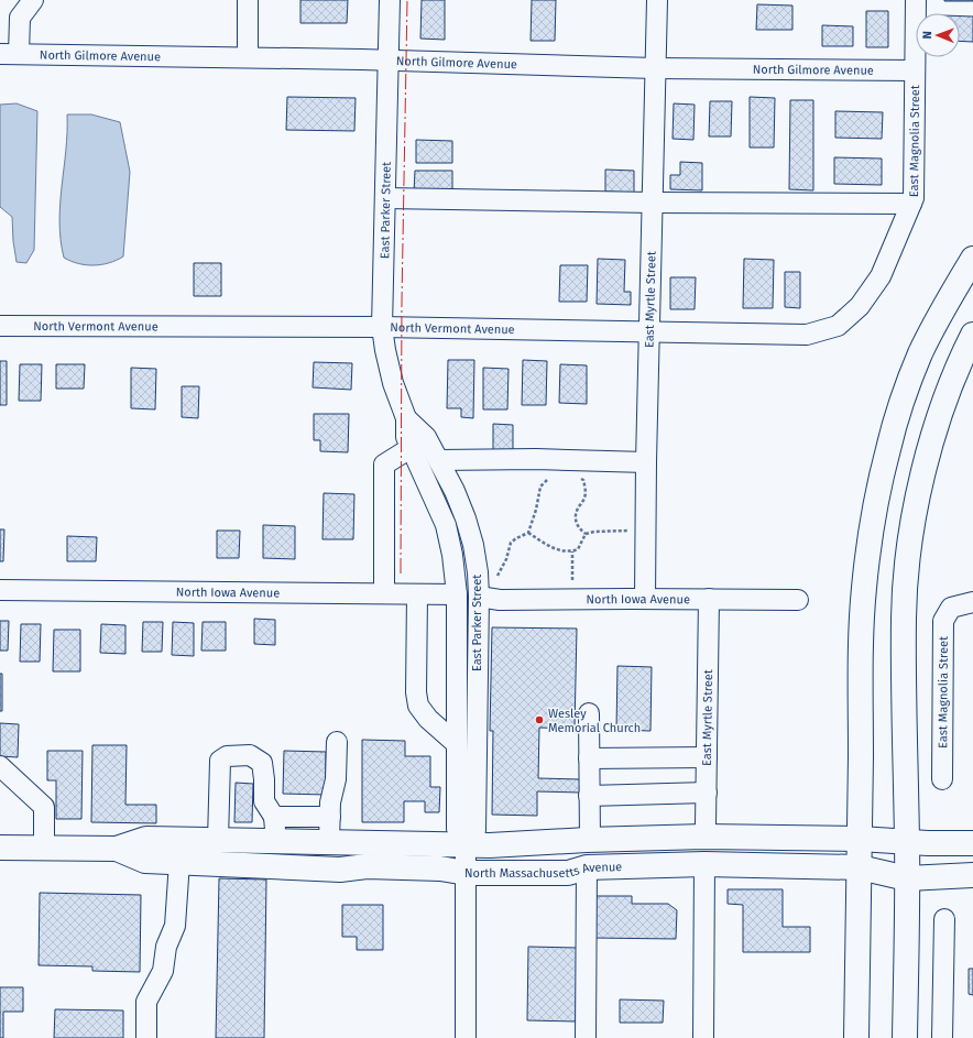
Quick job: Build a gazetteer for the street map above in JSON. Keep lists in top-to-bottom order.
{
  "streets": {
    "main road": ["North Massachusetts Avenue"],
    "street": [
      "North Gilmore Avenue",
      "East Magnolia Street",
      "East Parker Street",
      "East Myrtle Street",
      "North Vermont Avenue",
      "North Iowa Avenue"
    ]
  },
  "crossings": [
    ["North Gilmore Avenue", "East Magnolia Street"],
    ["North Gilmore Avenue", "East Parker Street"],
    ["North Gilmore Avenue", "East Myrtle Street"],
    ["East Magnolia Street", "North Vermont Avenue"],
    ["East Parker Street", "North Vermont Avenue"],
    ["East Parker Street", "North Iowa Avenue"],
    ["East Parker Street", "North Massachusetts Avenue"],
    ["East Myrtle Street", "North Vermont Avenue"],
    ["East Myrtle Street", "North Iowa Avenue"],
    ["East Myrtle Street", "North Massachusetts Avenue"]
  ],
  "places": ["Wesley Memorial Church"],
  "north": "left"
}
